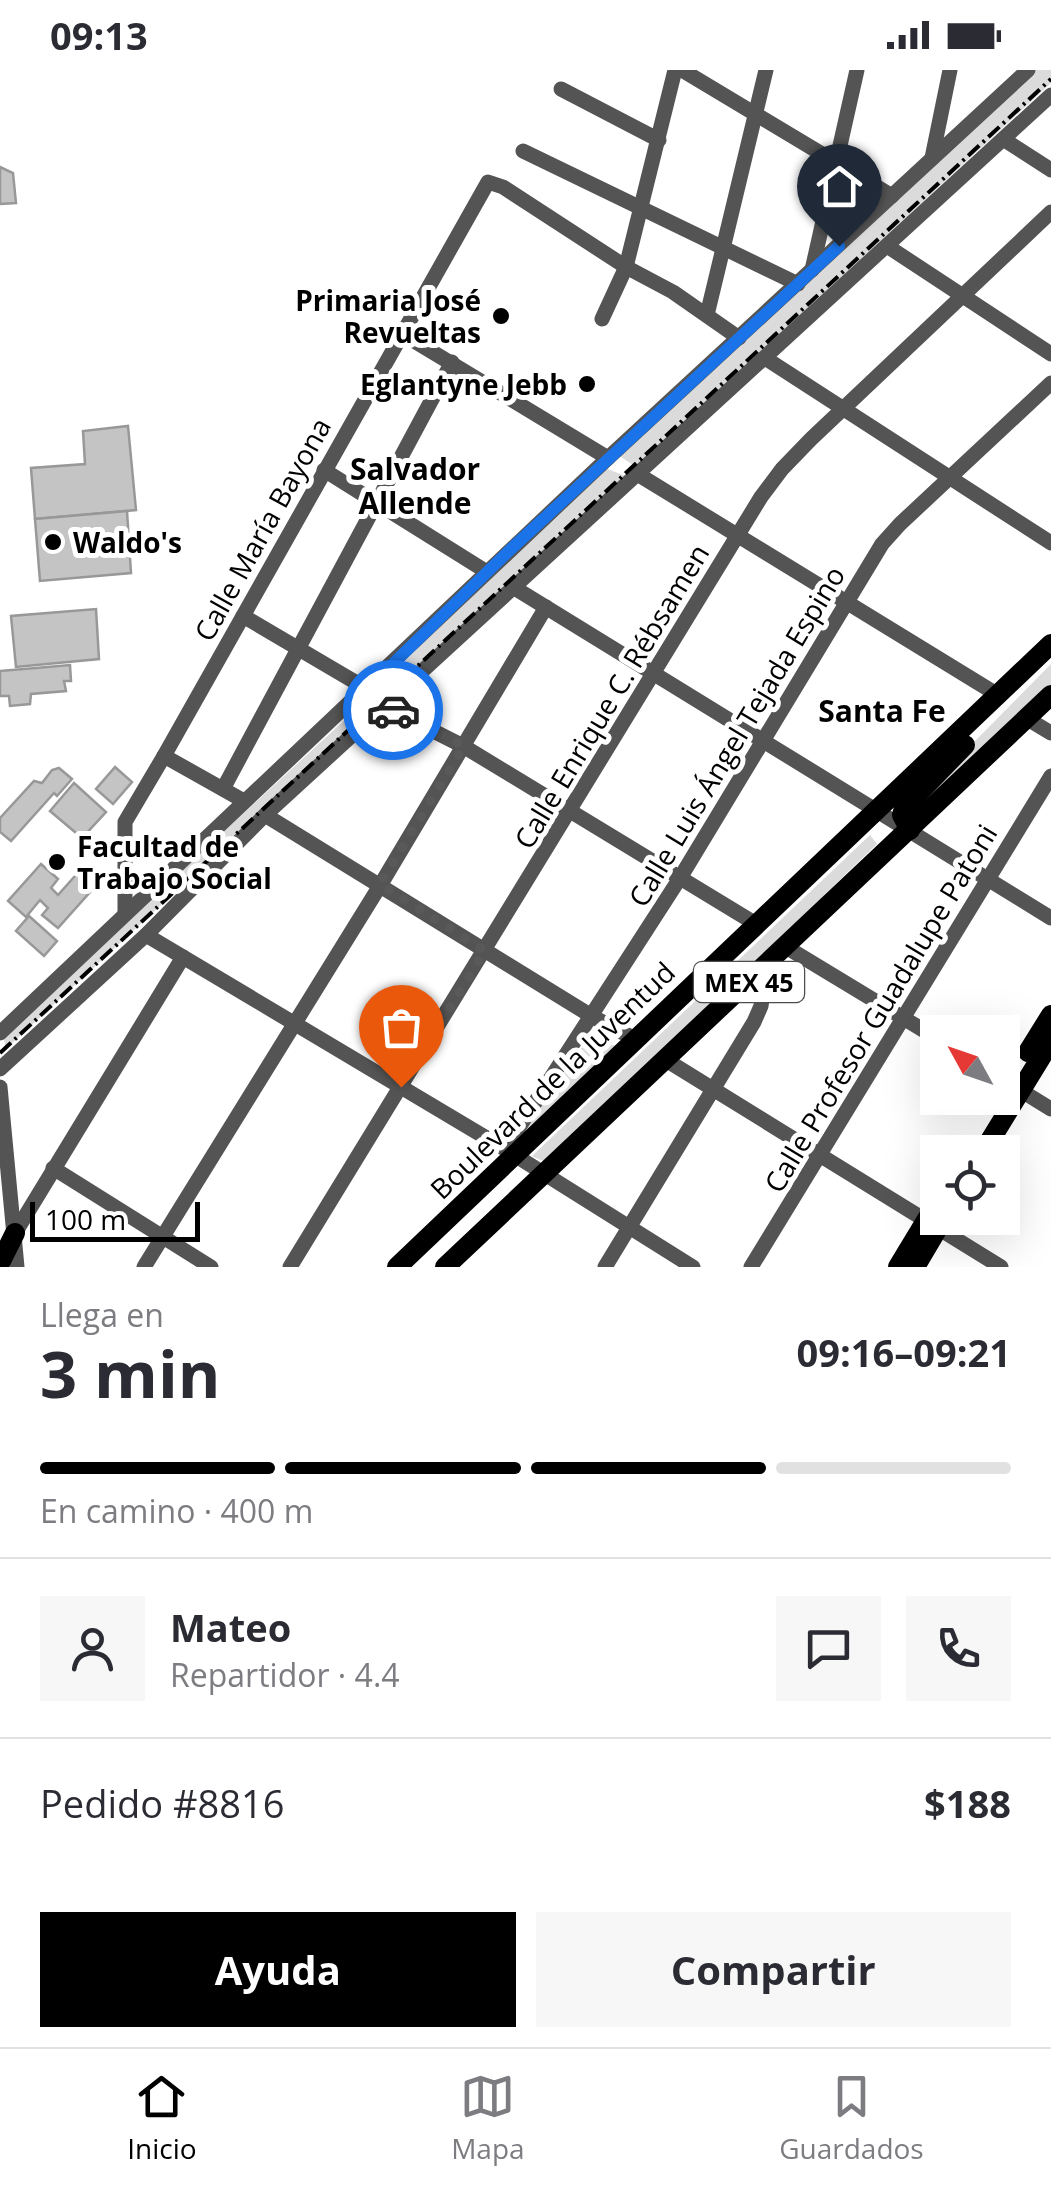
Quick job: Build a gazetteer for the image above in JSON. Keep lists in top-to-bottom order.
{
  "streets": {
    "main road": ["MEX 45", "Boulevard de la Juventud"],
    "street": [
      "Calle María Bayona",
      "Calle Enrique C. Rébsamen",
      "Calle Luis Ángel Tejada Espino",
      "Calle Profesor Guadalupe Patoni"
    ]
  },
  "crossings": [
    ["Calle Luis Ángel Tejada Espino", "Boulevard de la Juventud"]
  ],
  "districts": ["Salvador Allende", "Santa Fe"],
  "places": [
    "Primaria José Revueltas",
    "Eglantyne Jebb",
    "Waldo's",
    "Facultad de Trabajo Social"
  ],
  "scale_bar": "100 m",
  "north": "top left",
  "page": {
    "status": "09:13",
    "scale": "100 m",
    "heading": ["3 min", "Llega en", "09:16–09:21"],
    "panel": [
      "Mateo",
      "Repartidor · 4.4",
      "Pedido #8816",
      "$188"
    ],
    "bar": "En camino · 400 m",
    "buttons": ["Ayuda", "Compartir"],
    "tabs": ["Inicio", "Mapa", "Guardados"]
  }
}
